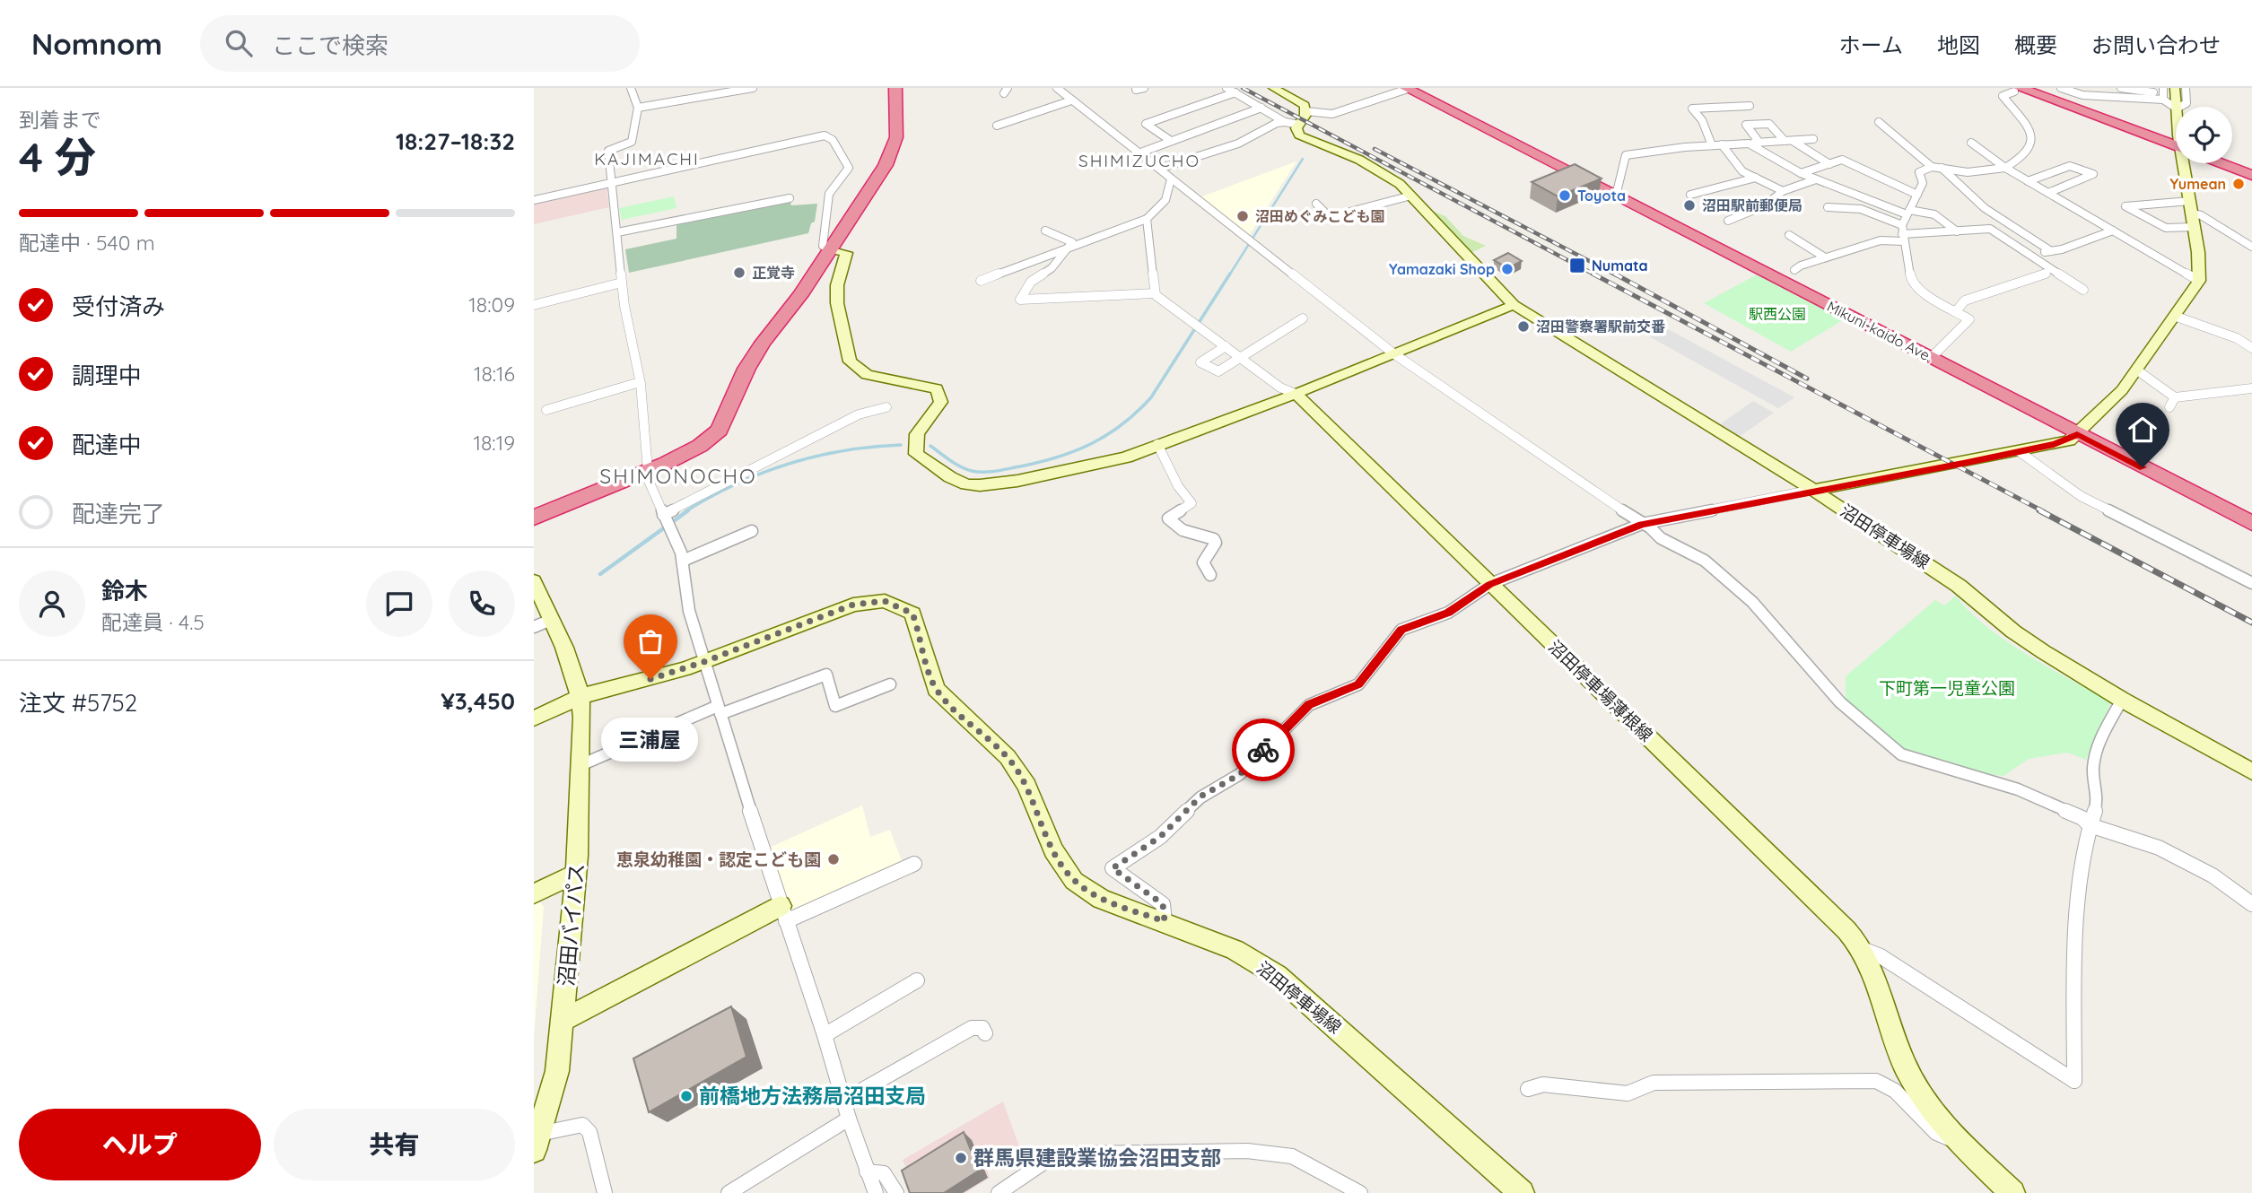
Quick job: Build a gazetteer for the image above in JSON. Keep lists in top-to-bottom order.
{
  "streets": {
    "highway": ["Mikuni-kaido Ave."],
    "street": ["沼田停車場線", "沼田停車場薄根線", "沼田バイパス"]
  },
  "crossings": [
    ["沼田停車場線", "沼田バイパス"]
  ],
  "districts": ["KAJIMACHI", "SHIMIZUCHO", "SHIMONOCHO"],
  "parks": ["駅西公園", "下町第一児童公園"],
  "places": {
    "other": [
      "Yumean",
      "Toyota",
      "沼田駅前郵便局",
      "沼田めぐみこども園",
      "Yamazaki Shop",
      "正覚寺",
      "沼田警察署駅前交番",
      "三浦屋",
      "恵泉幼稚園・認定こども園",
      "前橋地方法務局沼田支局",
      "群馬県建設業協会沼田支部"
    ],
    "transit": ["Numata"]
  },
  "page": {
    "header": "Nomnom",
    "search": "ここで検索",
    "nav": [
      "ホーム",
      "地図",
      "概要",
      "お問い合わせ"
    ],
    "heading": ["4 分", "到着まで", "18:27–18:32"],
    "panel": [
      "鈴木",
      "配達員 · 4.5",
      "注文 #5752",
      "¥3,450"
    ],
    "bar": "配達中 · 540 m",
    "list": [
      ["受付済み", "18:09"],
      ["調理中", "18:16"],
      ["配達中", "18:19"],
      "配達完了"
    ],
    "bubble": "三浦屋",
    "buttons": ["ヘルプ", "共有"]
  }
}
